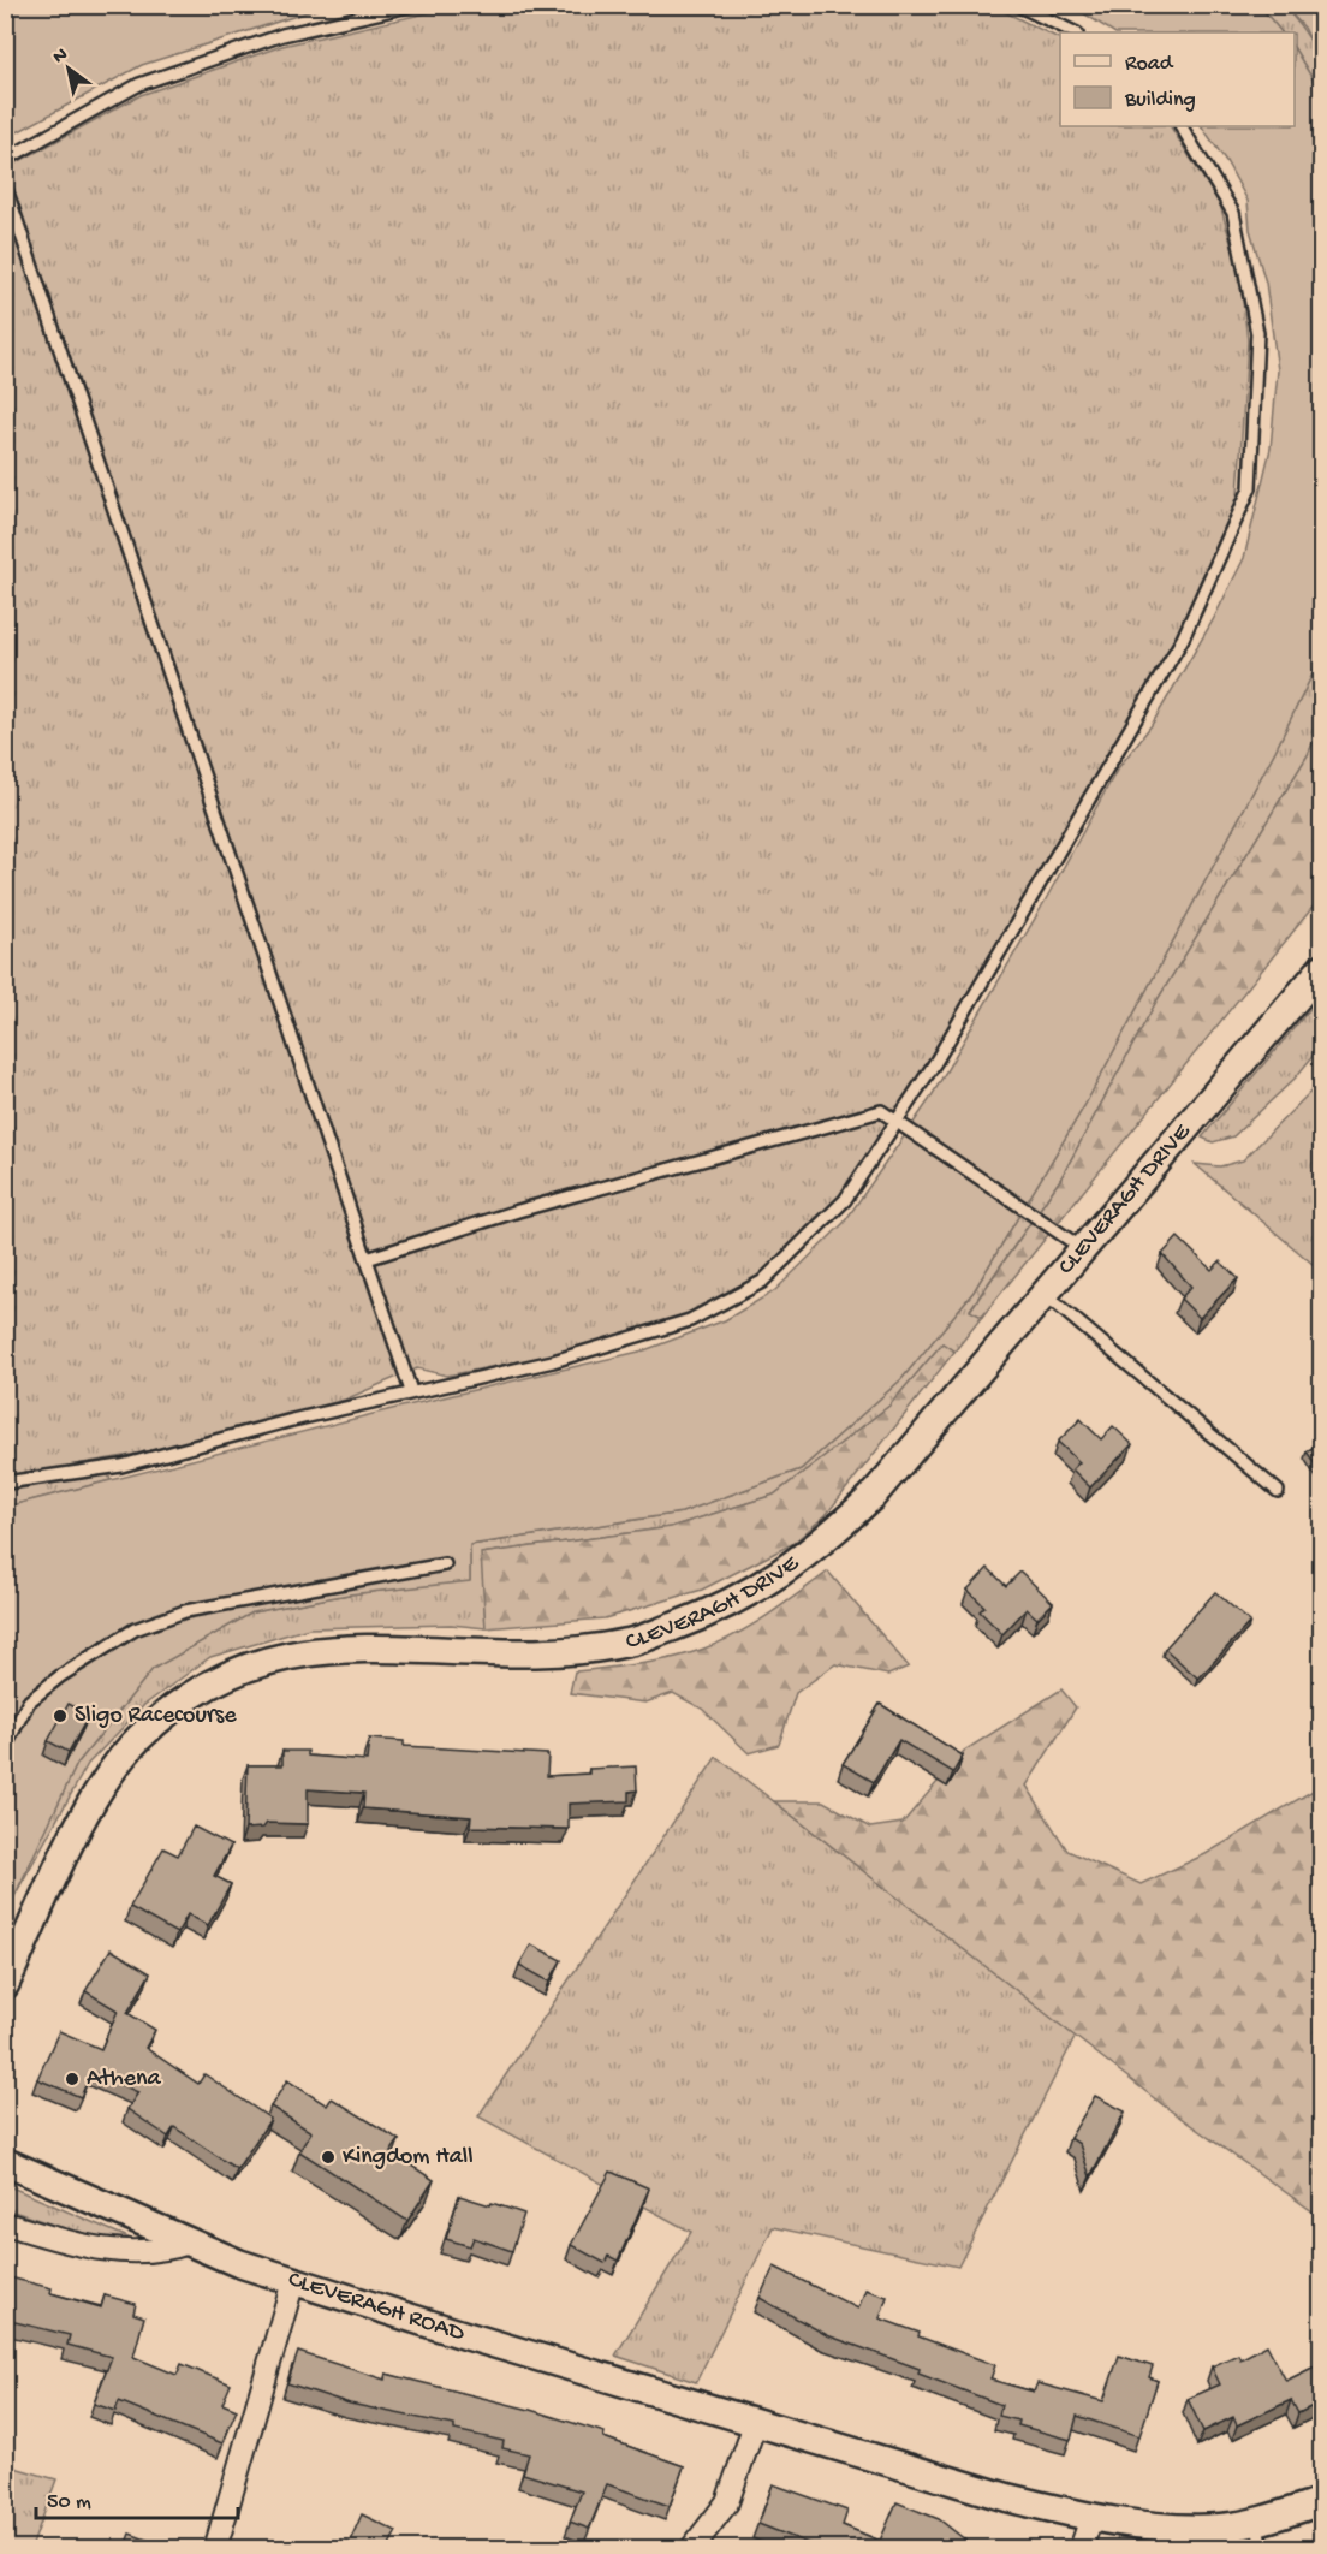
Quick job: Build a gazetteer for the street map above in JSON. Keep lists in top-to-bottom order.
{
  "streets": {
    "street": ["CLEVERAGH DRIVE", "CLEVERAGH ROAD"]
  },
  "places": ["Sligo Racecourse", "Athena", "Kingdom Hall"],
  "legend": ["Road", "Building"],
  "scale_bar": "50 m",
  "north": "top left"
}
